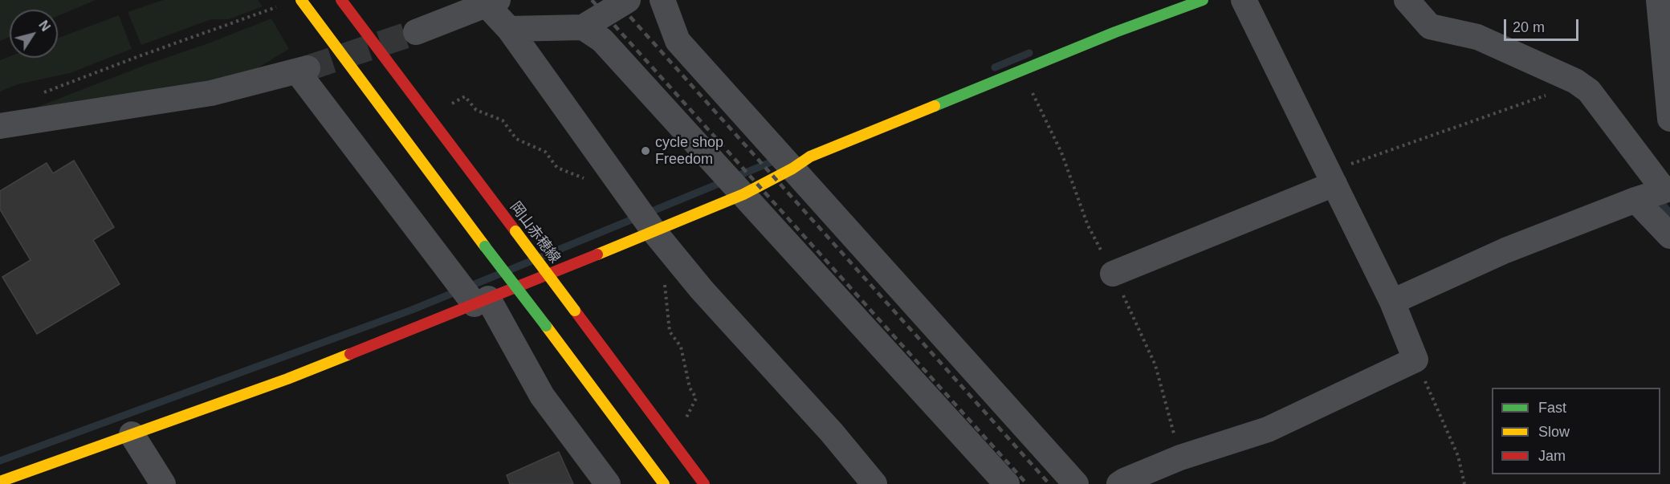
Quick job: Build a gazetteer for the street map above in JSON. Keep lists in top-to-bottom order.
{
  "streets": {
    "street": ["岡山赤穂線"]
  },
  "places": ["cycle shop Freedom"],
  "legend": ["Fast", "Slow", "Jam"],
  "scale_bar": "20 m",
  "north": "top right"
}
